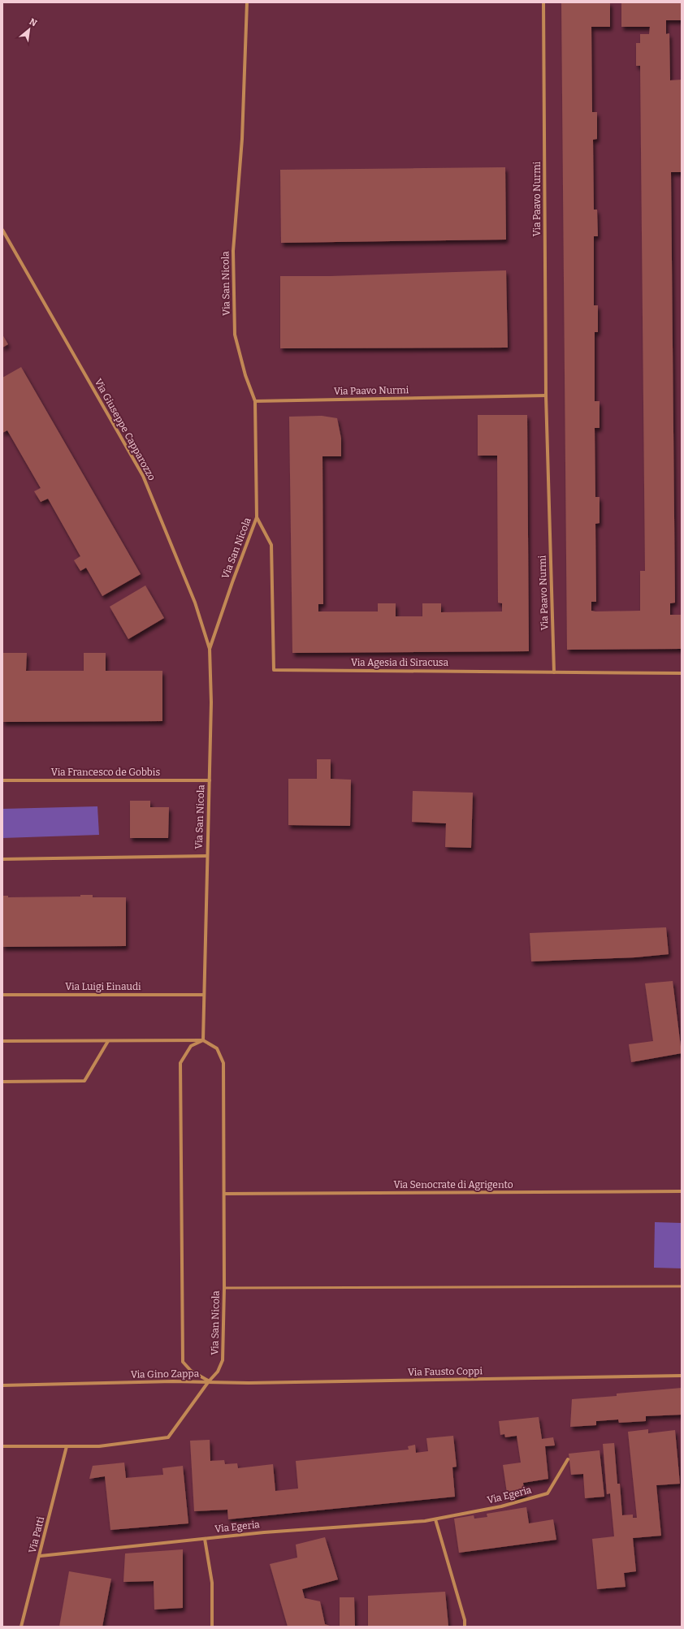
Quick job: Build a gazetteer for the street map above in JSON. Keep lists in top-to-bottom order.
{
  "streets": {
    "street": [
      "Via Paavo Nurmi",
      "Via San Nicola",
      "Via Giuseppe Capparozzo",
      "Via Agesia di Siracusa",
      "Via Francesco de Gobbis",
      "Via Luigi Einaudi",
      "Via Senocrate di Agrigento",
      "Via Fausto Coppi",
      "Via Gino Zappa",
      "Via Egeria",
      "Via Patti"
    ]
  },
  "crossings": [
    ["Via Paavo Nurmi", "Via San Nicola"],
    ["Via Paavo Nurmi", "Via Agesia di Siracusa"],
    ["Via San Nicola", "Via Giuseppe Capparozzo"],
    ["Via San Nicola", "Via Agesia di Siracusa"],
    ["Via San Nicola", "Via Francesco de Gobbis"],
    ["Via San Nicola", "Via Luigi Einaudi"],
    ["Via San Nicola", "Via Senocrate di Agrigento"],
    ["Via San Nicola", "Via Fausto Coppi"],
    ["Via San Nicola", "Via Gino Zappa"],
    ["Via Fausto Coppi", "Via Gino Zappa"],
    ["Via Gino Zappa", "Via Patti"],
    ["Via Egeria", "Via Patti"]
  ],
  "north": "top right"
}
